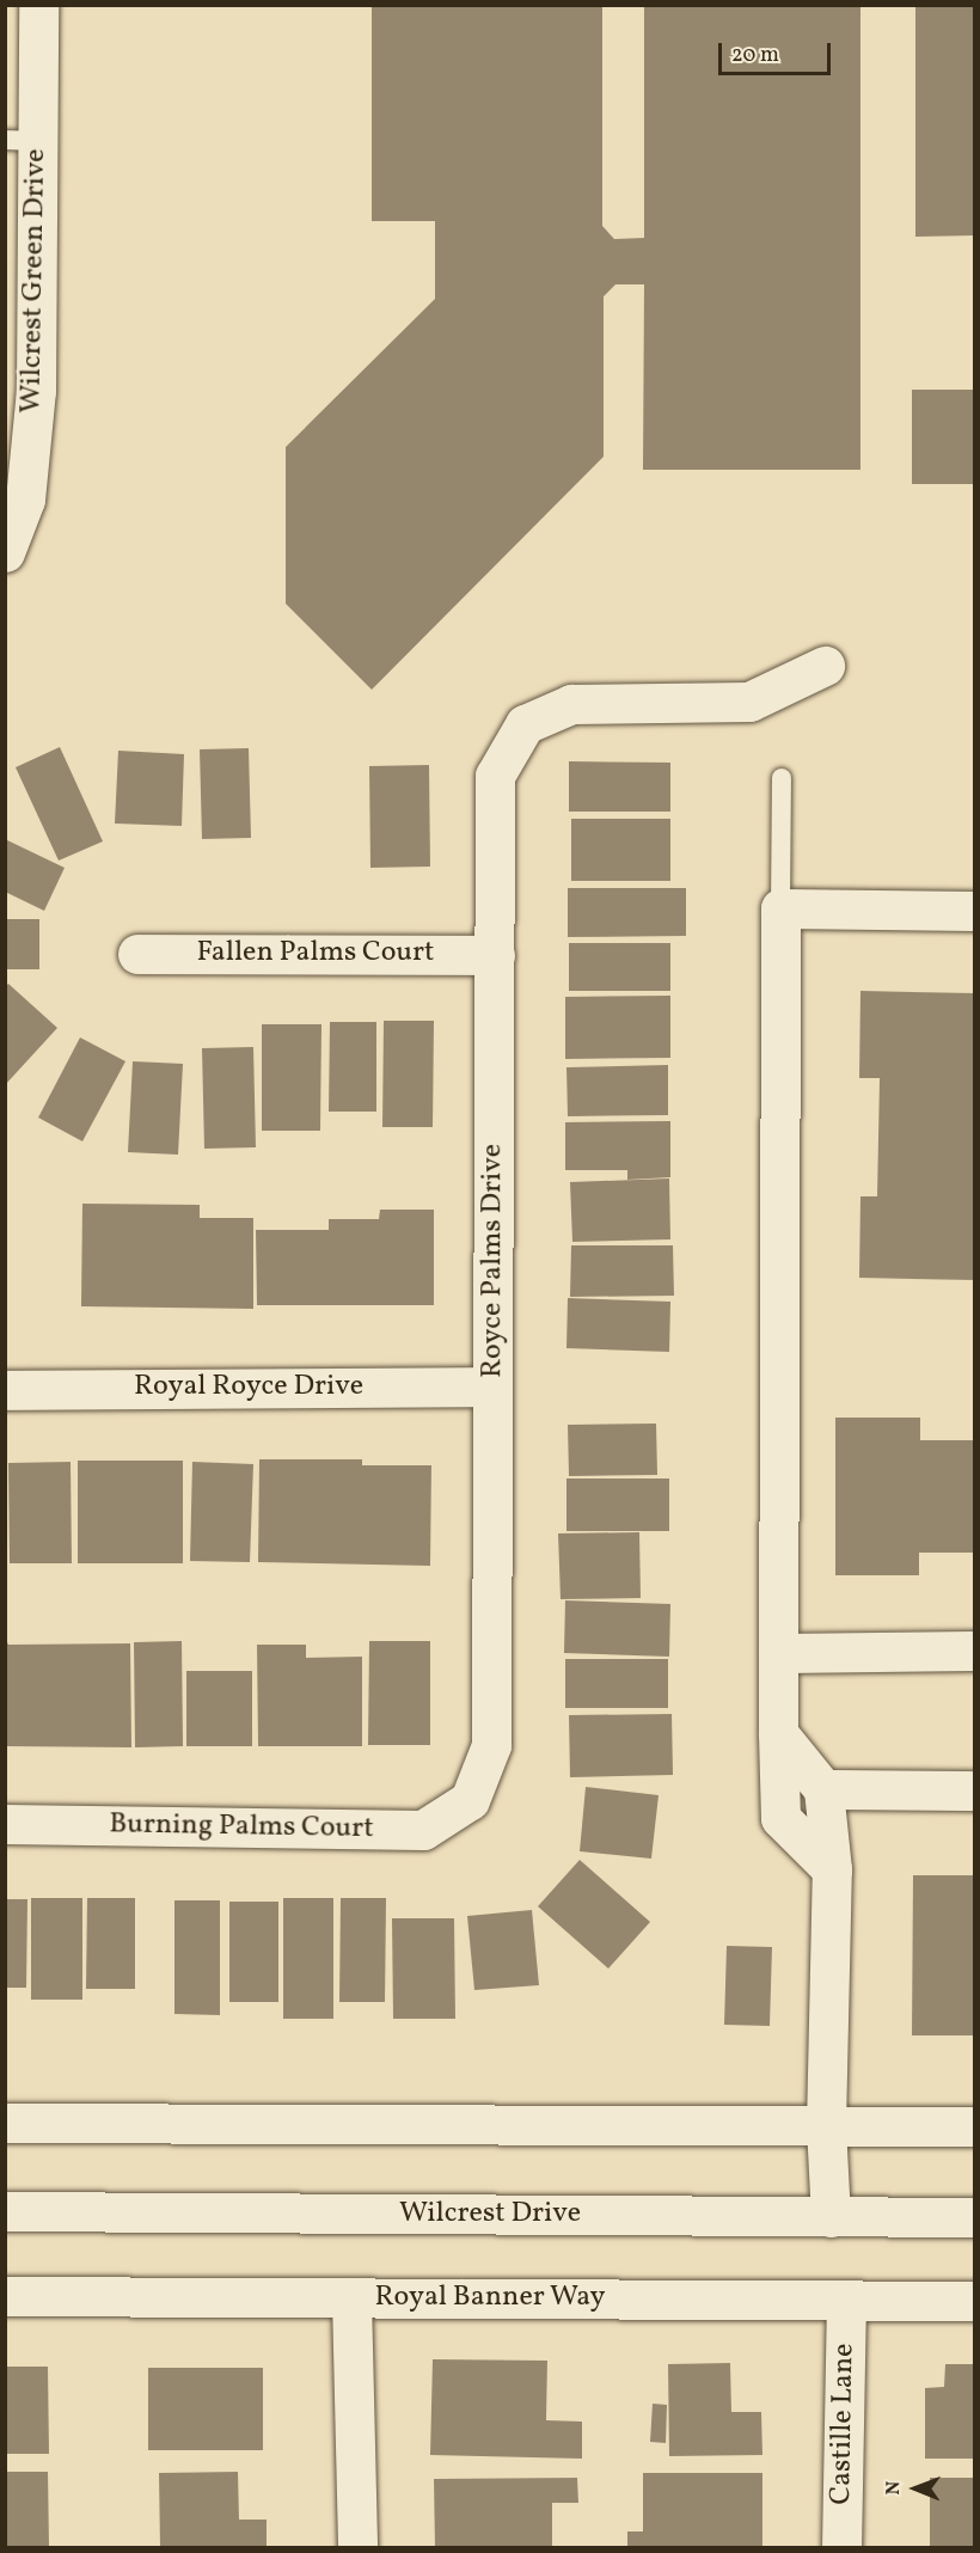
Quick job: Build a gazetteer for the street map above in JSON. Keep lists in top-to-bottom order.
{
  "streets": {
    "street": [
      "Wilcrest Green Drive",
      "Fallen Palms Court",
      "Royce Palms Drive",
      "Royal Royce Drive",
      "Burning Palms Court",
      "Wilcrest Drive",
      "Royal Banner Way",
      "Castille Lane"
    ]
  },
  "crossings": [
    ["Fallen Palms Court", "Royce Palms Drive"],
    ["Royce Palms Drive", "Royal Royce Drive"],
    ["Royce Palms Drive", "Burning Palms Court"],
    ["Royal Banner Way", "Castille Lane"]
  ],
  "scale_bar": "20 m",
  "north": "left"
}
